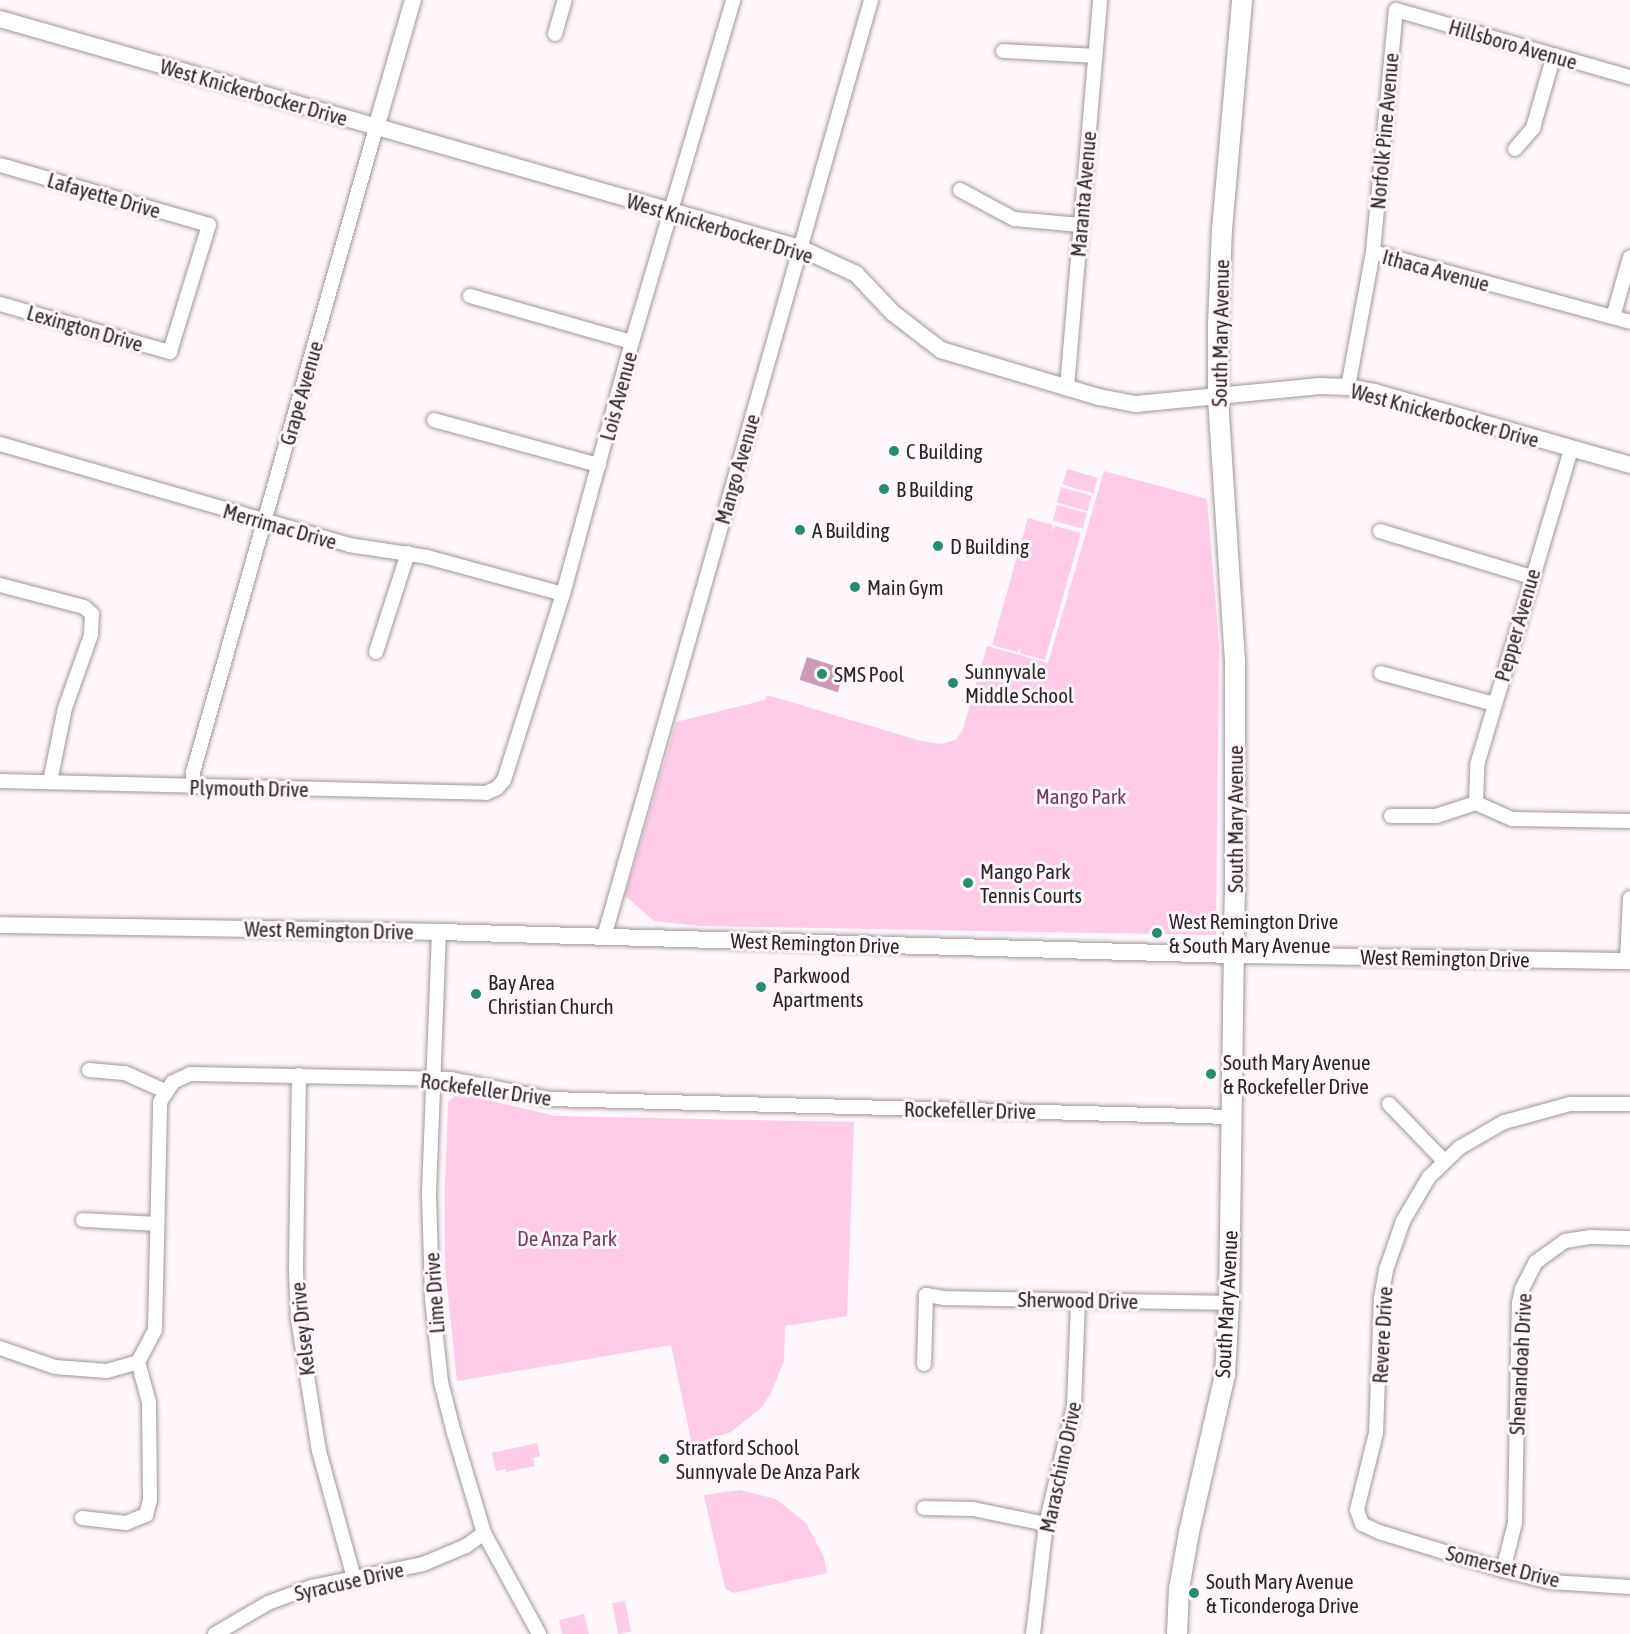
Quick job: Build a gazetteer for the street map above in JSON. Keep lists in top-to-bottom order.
{
  "streets": {
    "main road": ["South Mary Avenue"],
    "street": [
      "Hillsboro Avenue",
      "West Knickerbocker Drive",
      "Norfolk Pine Avenue",
      "Maranta Avenue",
      "Lafayette Drive",
      "Ithaca Avenue",
      "Lexington Drive",
      "Grape Avenue",
      "Lois Avenue",
      "Mango Avenue",
      "Merrimac Drive",
      "Pepper Avenue",
      "Plymouth Drive",
      "West Remington Drive",
      "Rockefeller Drive",
      "Lime Drive",
      "Sherwood Drive",
      "Kelsey Drive",
      "Revere Drive",
      "Shenandoah Drive",
      "Maraschino Drive",
      "Somerset Drive",
      "Syracuse Drive"
    ]
  },
  "crossings": [
    ["Hillsboro Avenue", "Norfolk Pine Avenue"],
    ["West Knickerbocker Drive", "Maranta Avenue"],
    ["West Knickerbocker Drive", "Ithaca Avenue"],
    ["West Knickerbocker Drive", "South Mary Avenue"],
    ["West Knickerbocker Drive", "Grape Avenue"],
    ["West Knickerbocker Drive", "Lois Avenue"],
    ["West Knickerbocker Drive", "Mango Avenue"],
    ["West Knickerbocker Drive", "Pepper Avenue"],
    ["Norfolk Pine Avenue", "Ithaca Avenue"],
    ["Lafayette Drive", "Lexington Drive"],
    ["South Mary Avenue", "West Remington Drive"],
    ["South Mary Avenue", "Rockefeller Drive"],
    ["South Mary Avenue", "Sherwood Drive"],
    ["Grape Avenue", "Merrimac Drive"],
    ["Grape Avenue", "Plymouth Drive"],
    ["Lois Avenue", "Merrimac Drive"],
    ["Lois Avenue", "Plymouth Drive"],
    ["Mango Avenue", "West Remington Drive"],
    ["West Remington Drive", "Lime Drive"],
    ["Rockefeller Drive", "Lime Drive"],
    ["Rockefeller Drive", "Kelsey Drive"],
    ["Lime Drive", "Syracuse Drive"],
    ["Sherwood Drive", "Maraschino Drive"],
    ["Kelsey Drive", "Syracuse Drive"],
    ["Revere Drive", "Somerset Drive"],
    ["Shenandoah Drive", "Somerset Drive"]
  ],
  "parks": ["Mango Park", "De Anza Park"],
  "places": [
    "C Building",
    "B Building",
    "A Building",
    "D Building",
    "Main Gym",
    "SMS Pool",
    "Sunnyvale Middle School",
    "Mango Park Tennis Courts",
    "West Remington Drive & South Mary Avenue",
    "Parkwood Apartments",
    "Bay Area Christian Church",
    "South Mary Avenue & Rockefeller Drive",
    "Stratford School Sunnyvale De Anza Park",
    "South Mary Avenue & Ticonderoga Drive"
  ]
}
